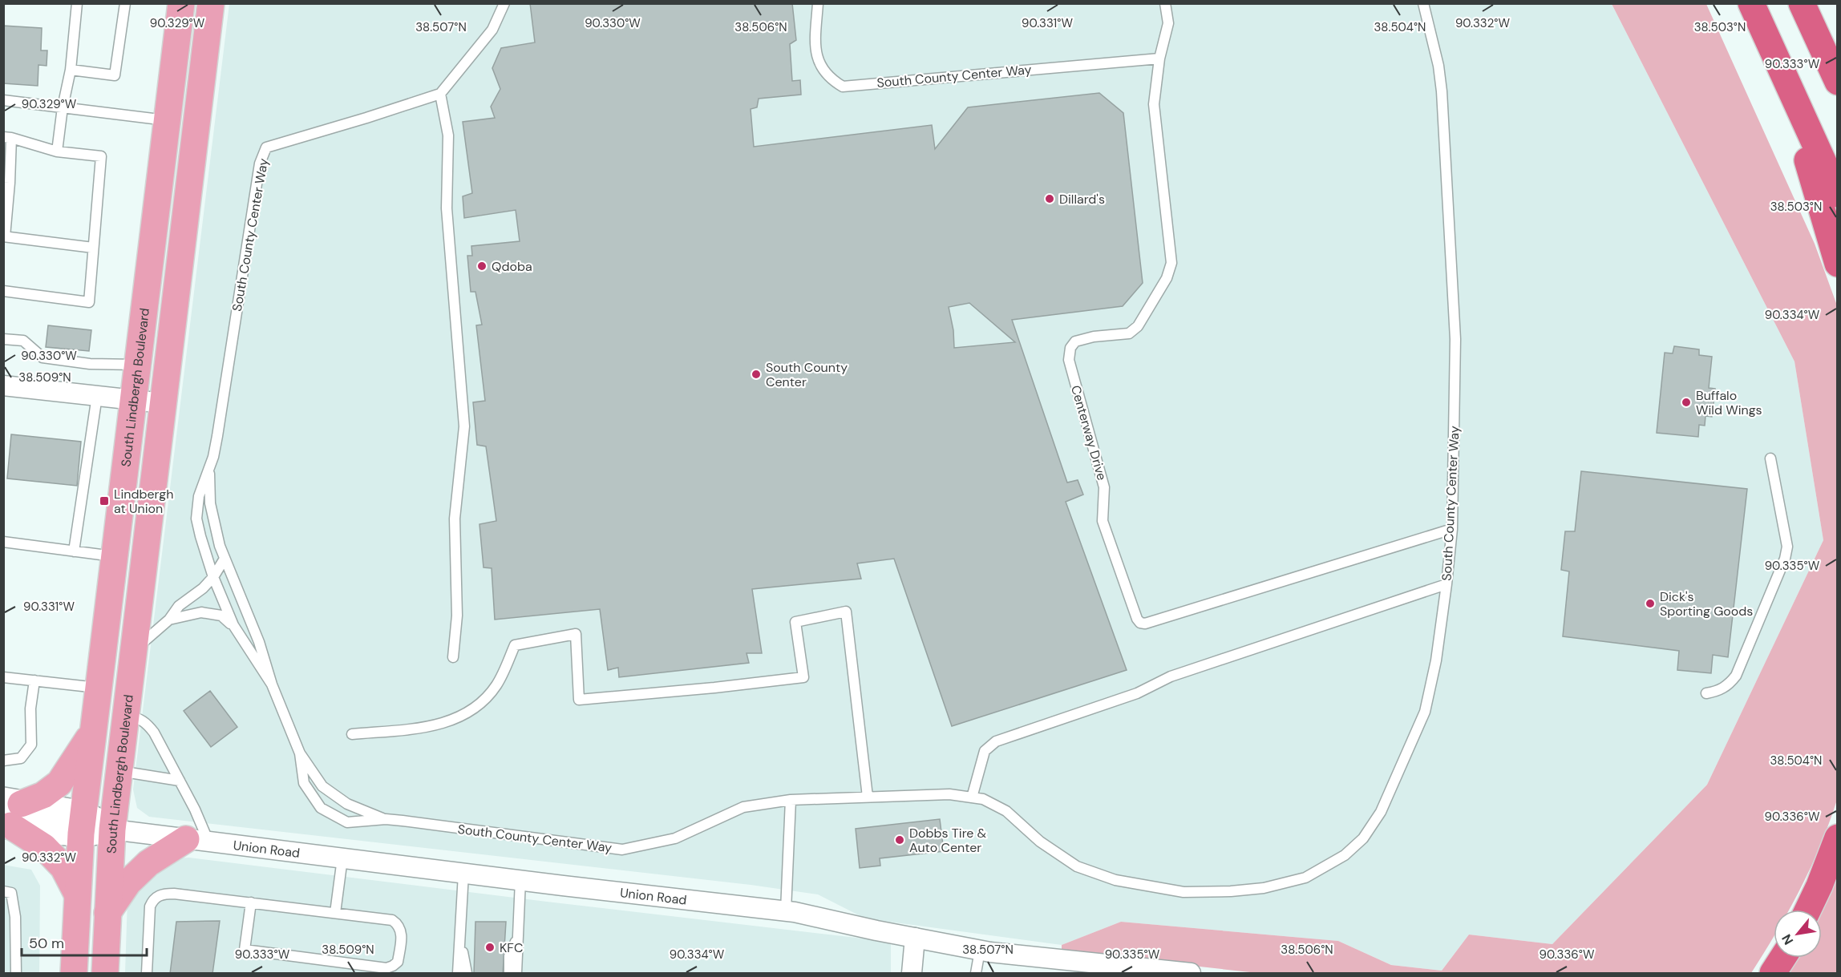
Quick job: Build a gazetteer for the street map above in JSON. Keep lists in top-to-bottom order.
{
  "streets": {
    "main road": ["South Lindbergh Boulevard", "Union Road"],
    "lane": ["South County Center Way", "Centerway Drive"]
  },
  "crossings": [
    ["South County Center Way", "Centerway Drive"],
    ["South Lindbergh Boulevard", "Union Road"]
  ],
  "places": {
    "other": [
      "Dillard's",
      "Qdoba",
      "South County Center",
      "Buffalo Wild Wings",
      "Dick's Sporting Goods",
      "Dobbs Tire & Auto Center",
      "KFC"
    ],
    "transit": ["Lindbergh at Union"]
  },
  "scale_bar": "50 m",
  "north": "bottom left",
  "coordinates": [
    "90.329°W",
    "90.330°W",
    "90.331°W",
    "90.332°W",
    "38.506°N",
    "38.504°N",
    "38.503°N",
    "38.507°N",
    "90.333°W",
    "90.334°W",
    "38.509°N",
    "90.335°W",
    "90.336°W"
  ]
}
